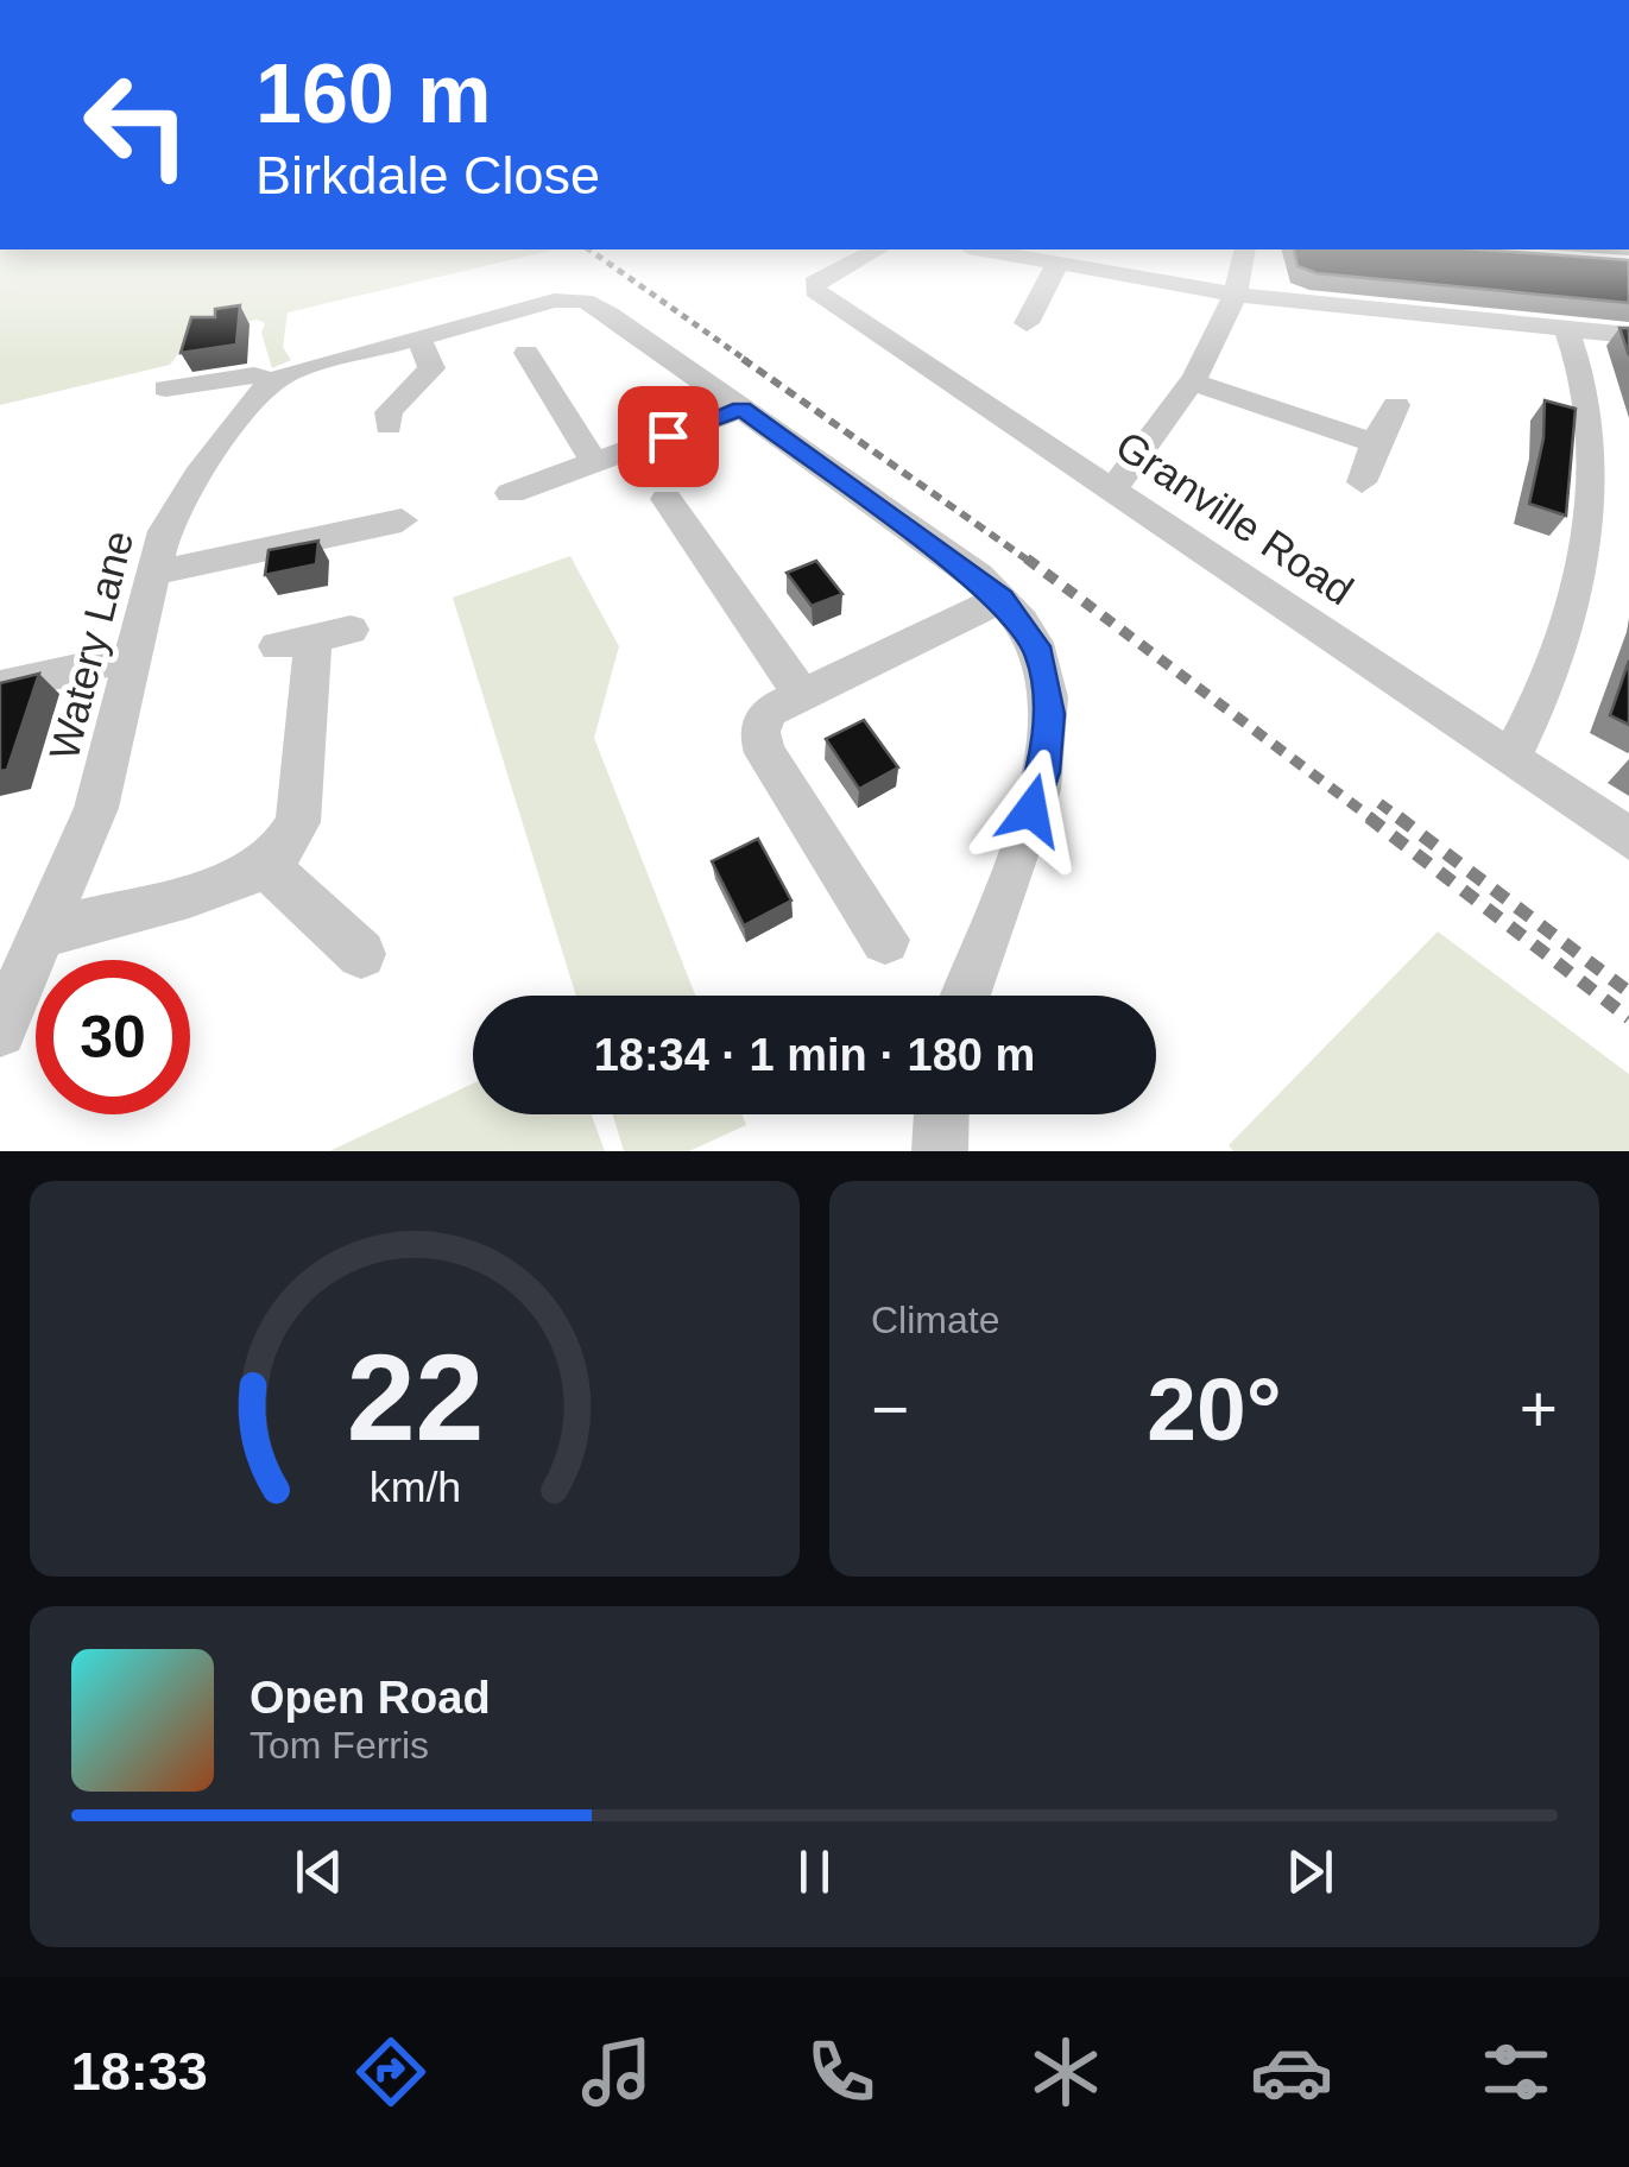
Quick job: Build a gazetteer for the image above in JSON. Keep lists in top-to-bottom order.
{
  "streets": {
    "street": ["Granville Road", "Watery Lane"]
  },
  "page": {
    "turn": ["160 m", "Birkdale Close"],
    "limit": "30",
    "trip": "18:34 · 1 min · 180 m",
    "tile": "Climate",
    "heat": ["−", "20°", "+"],
    "song": ["Open Road", "Tom Ferris"],
    "tabs": "18:33",
    "gauge": ["22", "km/h"]
  }
}
